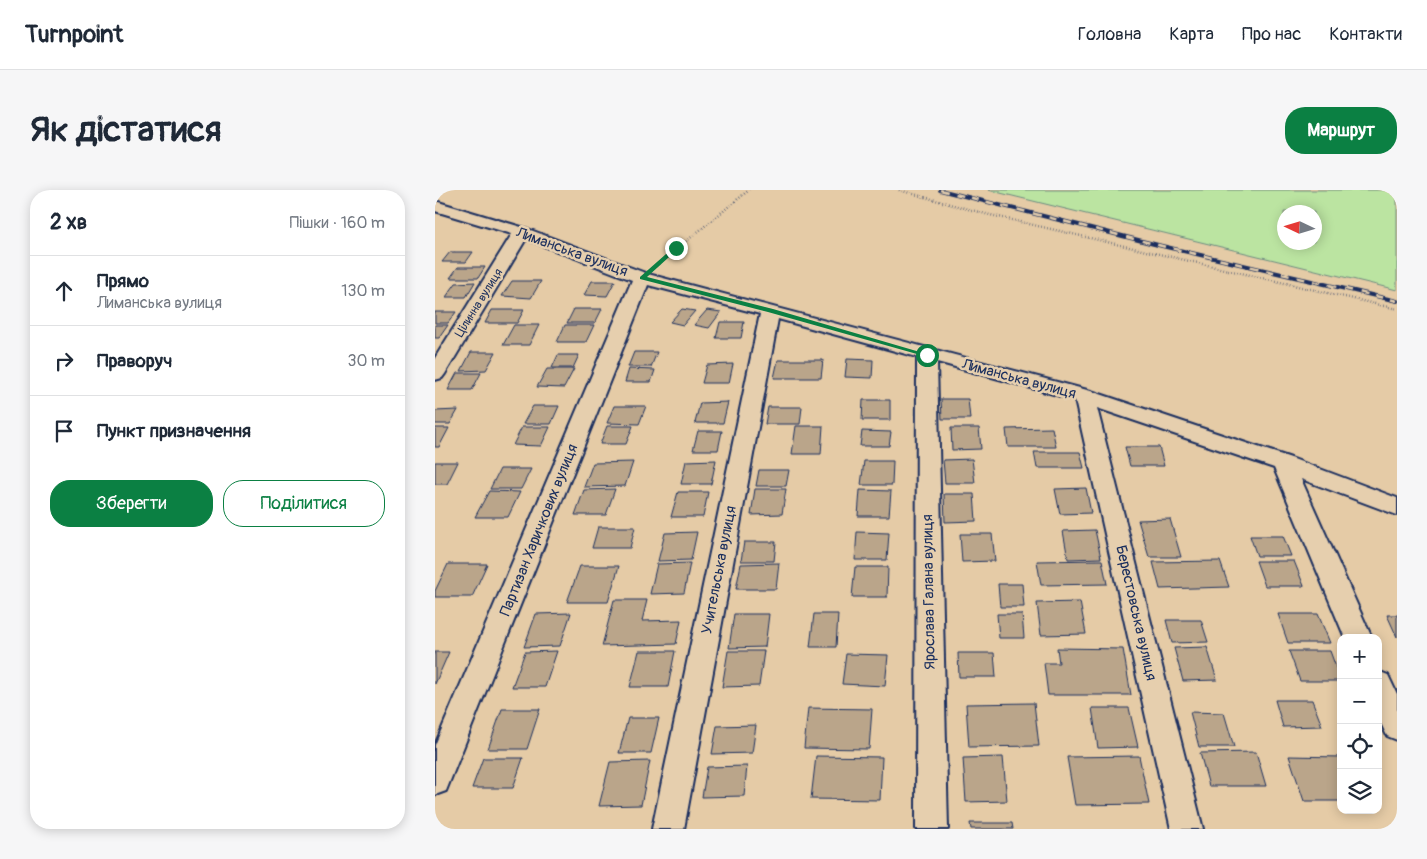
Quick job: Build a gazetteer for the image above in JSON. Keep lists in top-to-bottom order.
{
  "streets": {
    "street": [
      "Лиманська вулиця",
      "Цілинна вулиця",
      "Партизан Харичкових вулиця",
      "Учительська вулиця",
      "Ярослава Галана вулиця",
      "Берестовська вулиця"
    ]
  },
  "crossings": [
    ["Лиманська вулиця", "Цілинна вулиця"],
    ["Лиманська вулиця", "Партизан Харичкових вулиця"],
    ["Лиманська вулиця", "Учительська вулиця"],
    ["Лиманська вулиця", "Ярослава Галана вулиця"],
    ["Лиманська вулиця", "Берестовська вулиця"]
  ],
  "north": "left",
  "page": {
    "header": "Turnpoint",
    "nav": [
      "Головна",
      "Карта",
      "Про нас",
      "Контакти"
    ],
    "buttons": [
      "Маршрут",
      ["Зберегти", "Поділитися"]
    ],
    "title": "Як дістатися",
    "heading": ["2 хв", "Пішки · 160 m"],
    "list": [
      ["Прямо", "Лиманська вулиця", "130 m"],
      ["Праворуч", "30 m"],
      "Пункт призначення"
    ],
    "map_buttons": ["+", "−"]
  }
}
